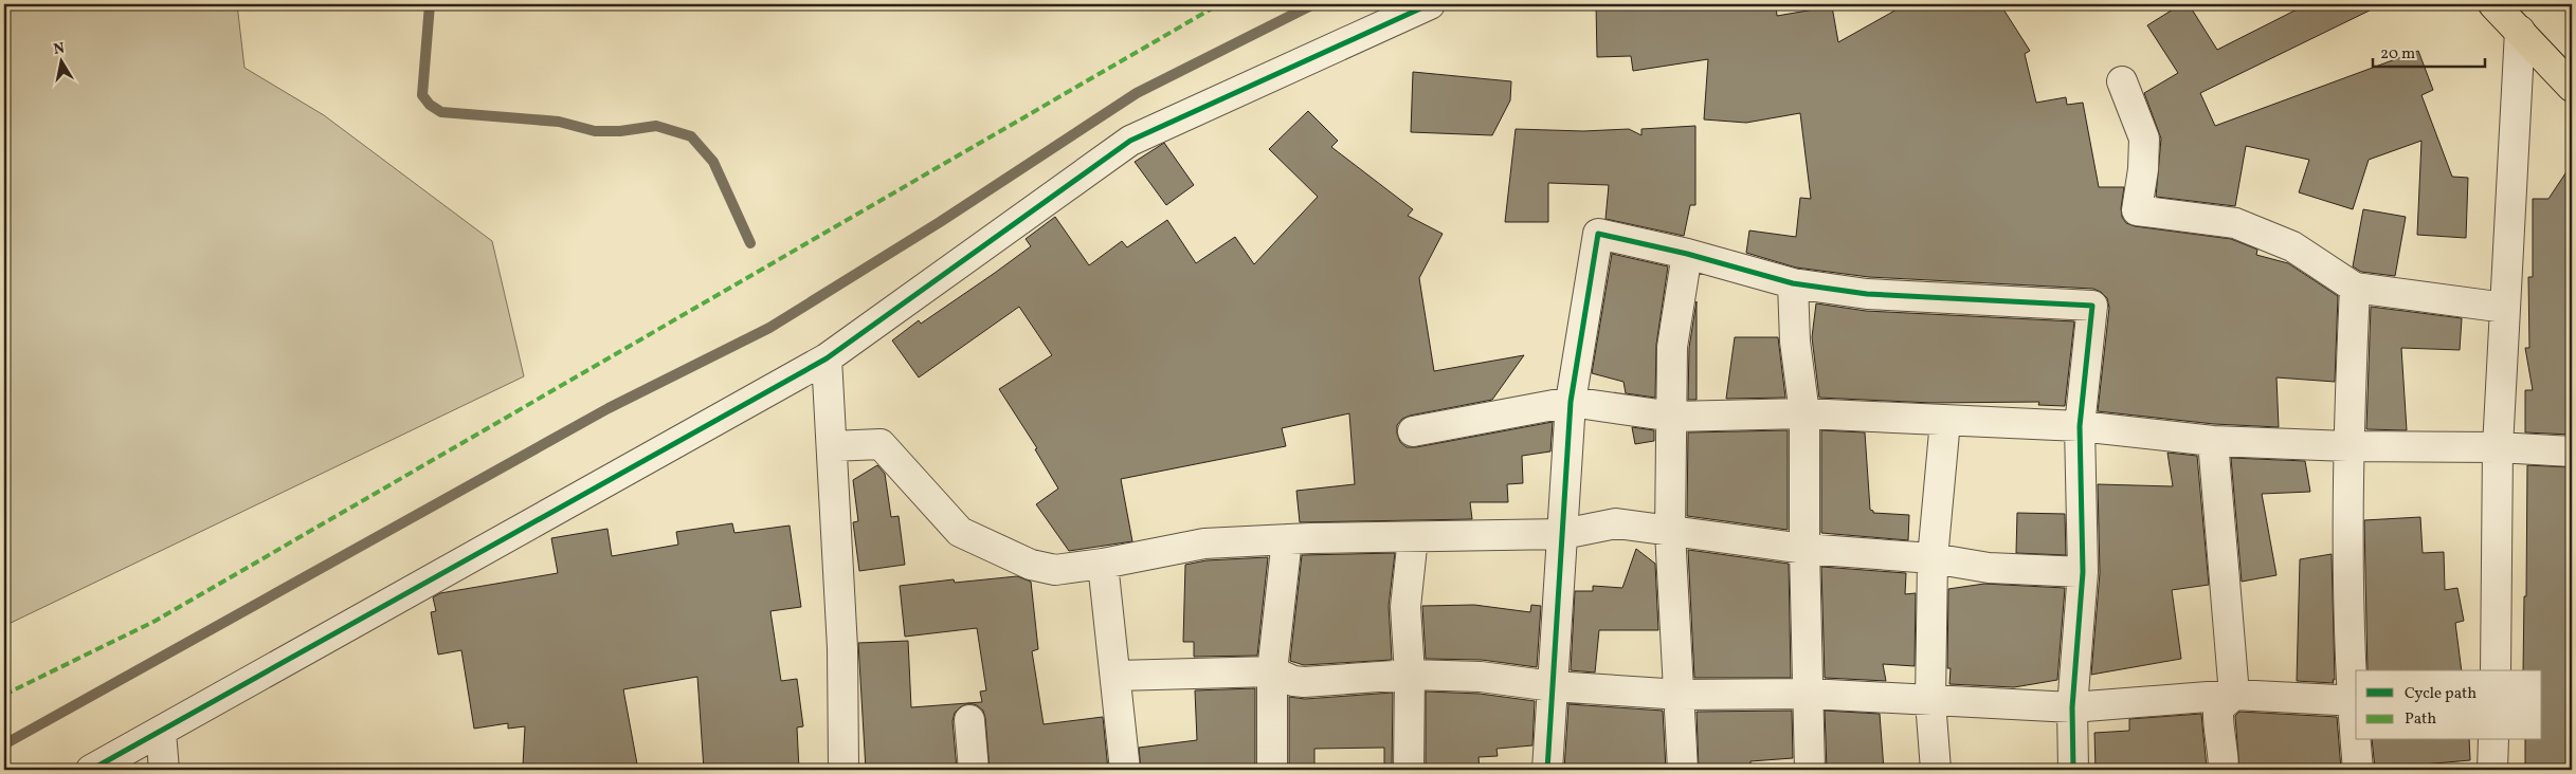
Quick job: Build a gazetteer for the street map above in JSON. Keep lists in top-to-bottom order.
{
  "legend": ["Cycle path", "Path"],
  "scale_bar": "20 m",
  "north": "top"
}
